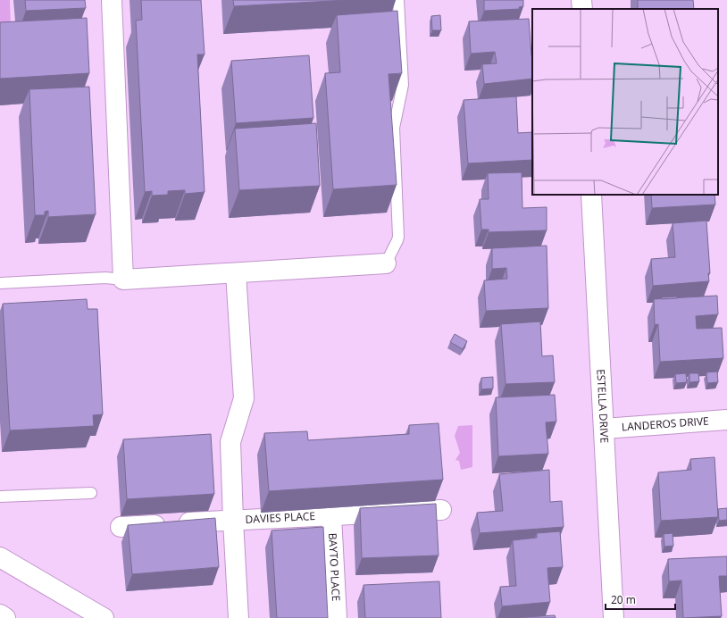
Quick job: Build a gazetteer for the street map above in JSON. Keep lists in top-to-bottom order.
{
  "streets": {
    "street": [
      "ESTELLA DRIVE",
      "LANDEROS DRIVE",
      "DAVIES PLACE",
      "BAYTO PLACE"
    ]
  },
  "crossings": [
    ["ESTELLA DRIVE", "LANDEROS DRIVE"],
    ["DAVIES PLACE", "BAYTO PLACE"]
  ],
  "scale_bar": "20 m"
}
